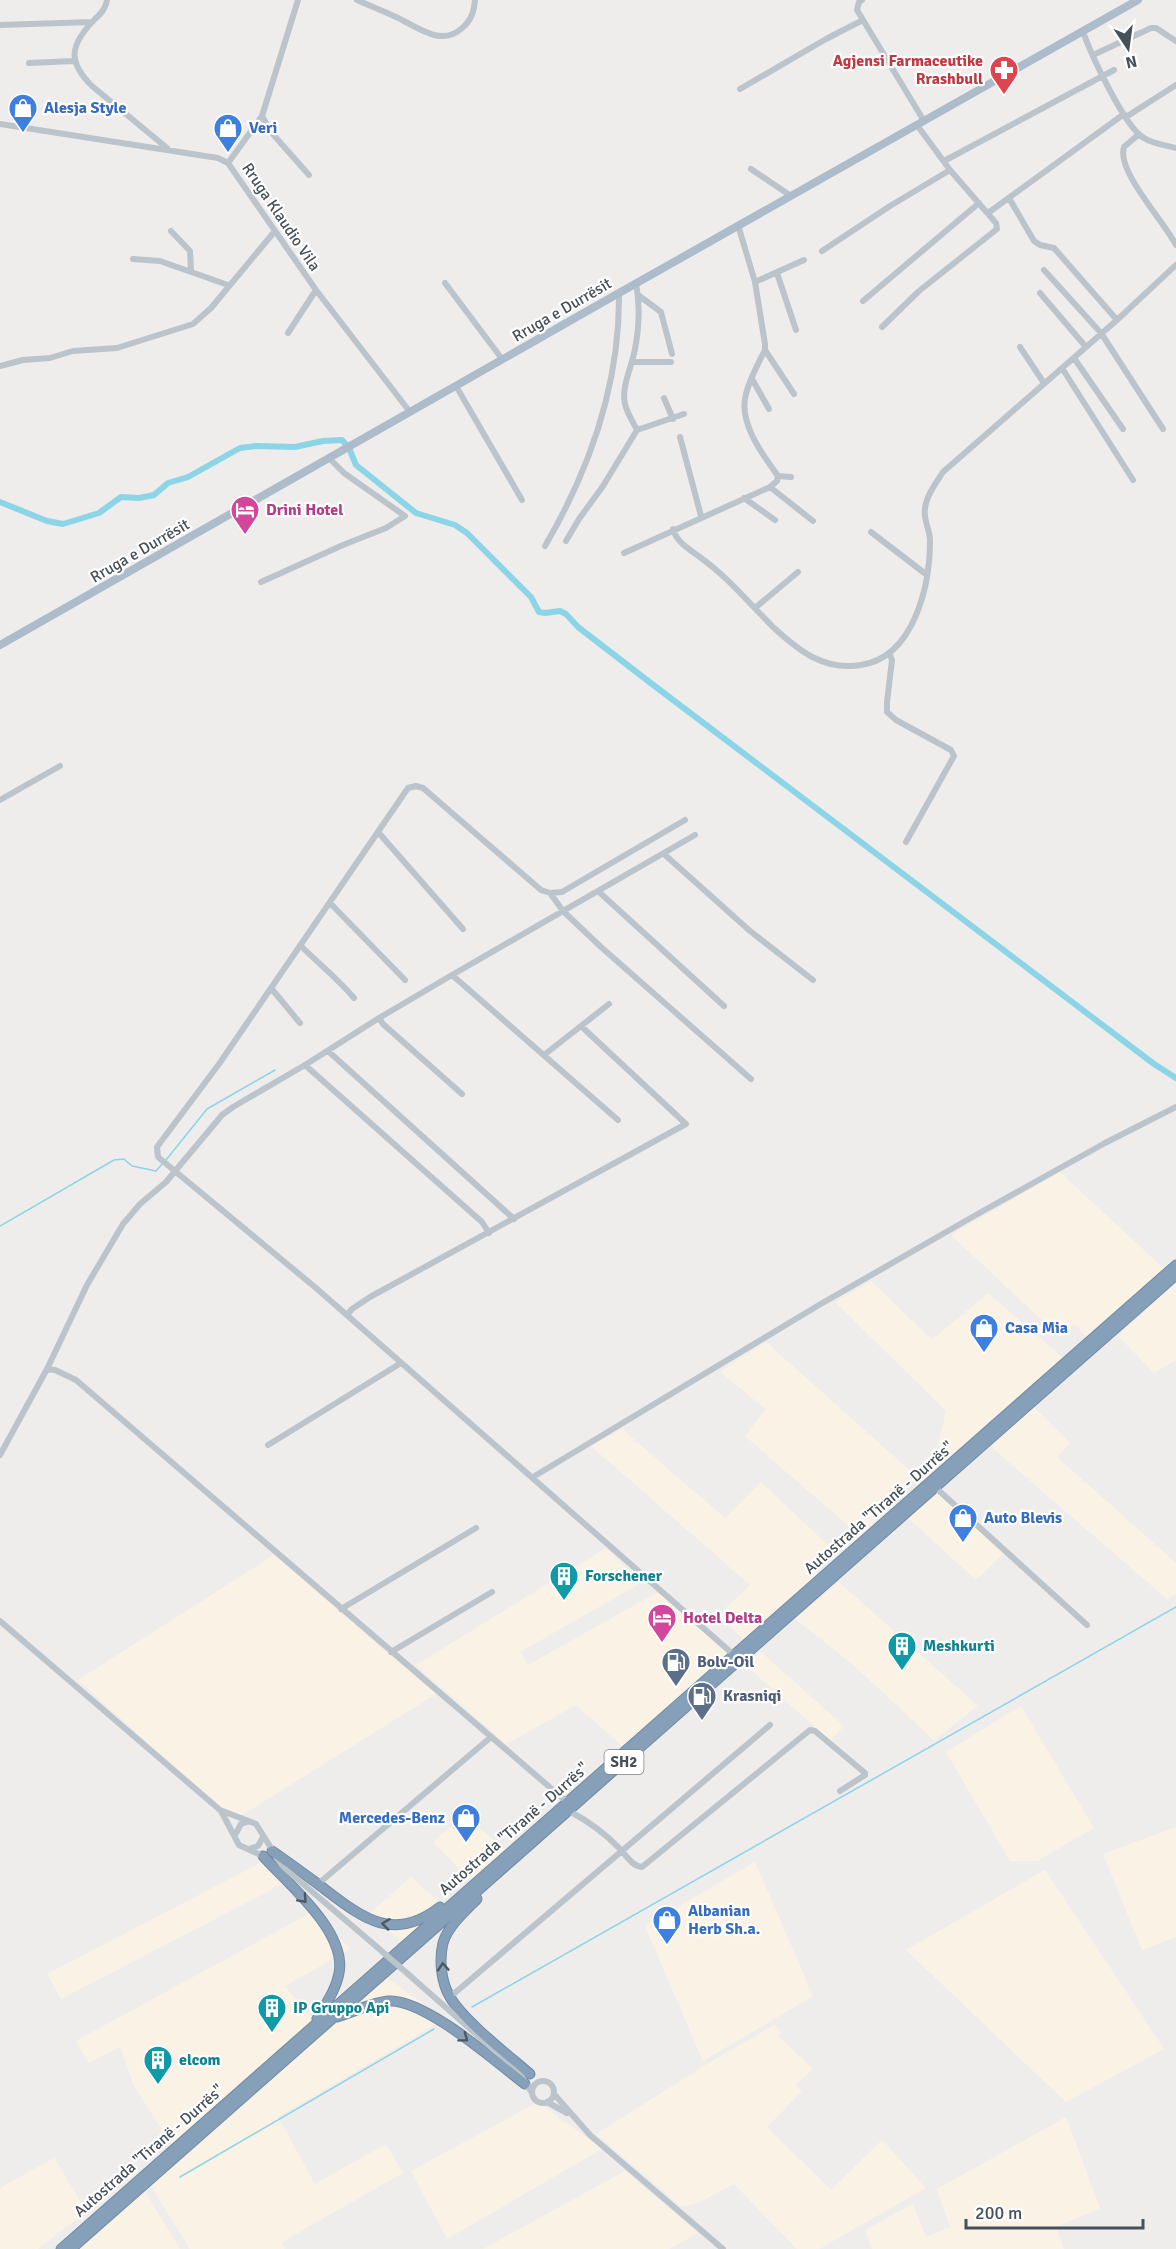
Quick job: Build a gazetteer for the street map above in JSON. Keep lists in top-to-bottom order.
{
  "streets": {
    "highway": ["Autostrada \"Tiranë - Durrës\"", "SH2"],
    "main road": ["Rruga e Durrësit"],
    "street": ["Rruga Klaudio Vila"]
  },
  "crossings": [
    ["Rruga Klaudio Vila", "Rruga e Durrësit"]
  ],
  "places": {
    "pharmacy": ["Agjensi Farmaceutike Rrashbull"],
    "shop": [
      "Alesja Style",
      "Veri",
      "Casa Mia",
      "Auto Blevis",
      "Mercedes-Benz",
      "Albanian Herb Sh.a."
    ],
    "hotel": ["Drini Hotel", "Hotel Delta"],
    "building": [
      "Forschener",
      "Meshkurti",
      "IP Gruppo Api",
      "elcom"
    ],
    "fuel station": ["Bolv-Oil", "Krasniqi"]
  },
  "scale_bar": "200 m",
  "north": "bottom"
}
